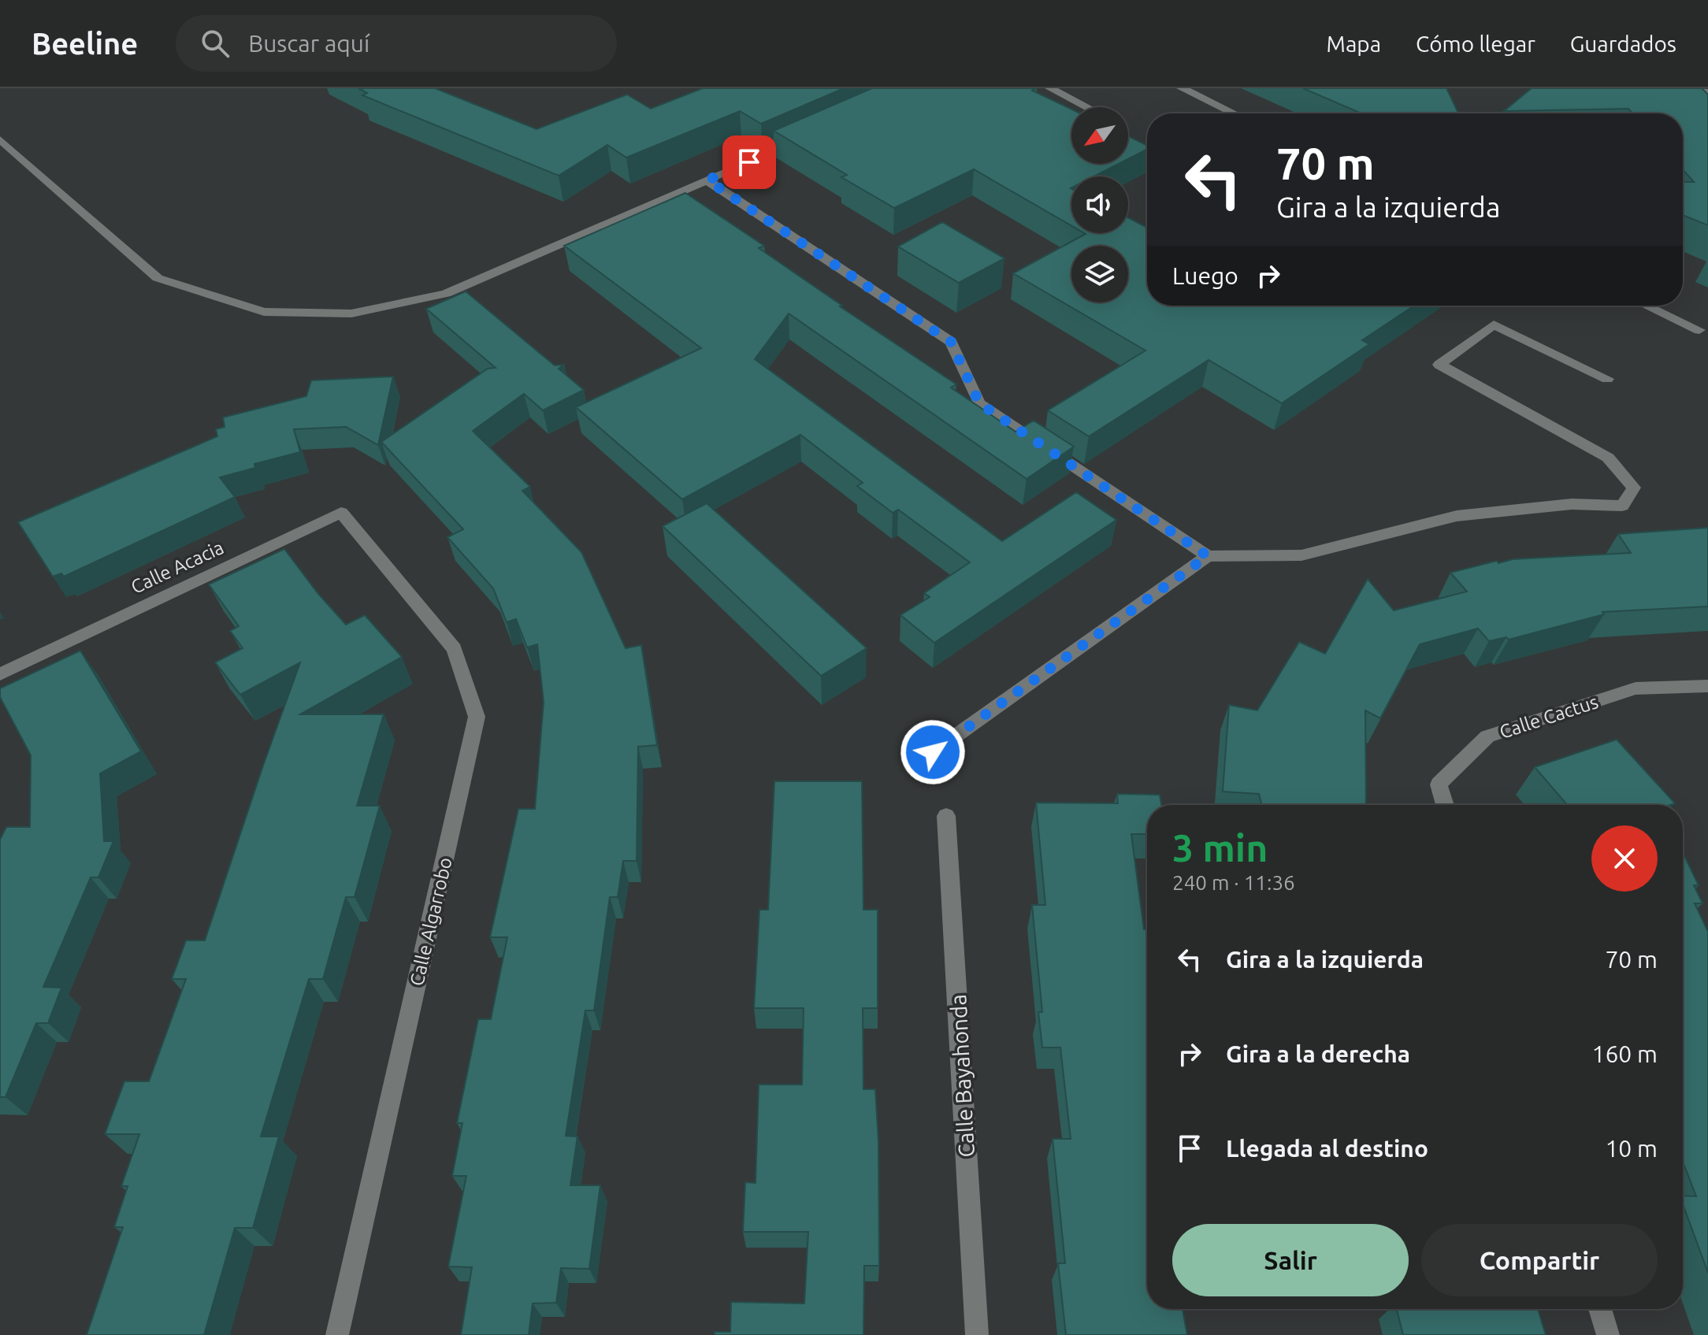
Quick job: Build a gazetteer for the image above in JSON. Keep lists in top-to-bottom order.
{
  "streets": {
    "street": [
      "Calle Acacia",
      "Calle Cactus",
      "Calle Algarrobo",
      "Calle Bayahonda"
    ]
  },
  "crossings": [
    ["Calle Acacia", "Calle Algarrobo"]
  ],
  "north": "bottom left",
  "page": {
    "header": "Beeline",
    "search": "Buscar aquí",
    "nav": ["Mapa", "Cómo llegar", "Guardados"],
    "turn": ["70 m", "Gira a la izquierda"],
    "then": "Luego",
    "heading": ["3 min", "240 m · 11:36"],
    "list": [
      {
        "name": "Gira a la izquierda",
        "value": "70 m"
      },
      {
        "name": "Gira a la derecha",
        "value": "160 m"
      },
      {
        "name": "Llegada al destino",
        "value": "10 m"
      }
    ],
    "buttons": ["Salir", "Compartir"]
  }
}
